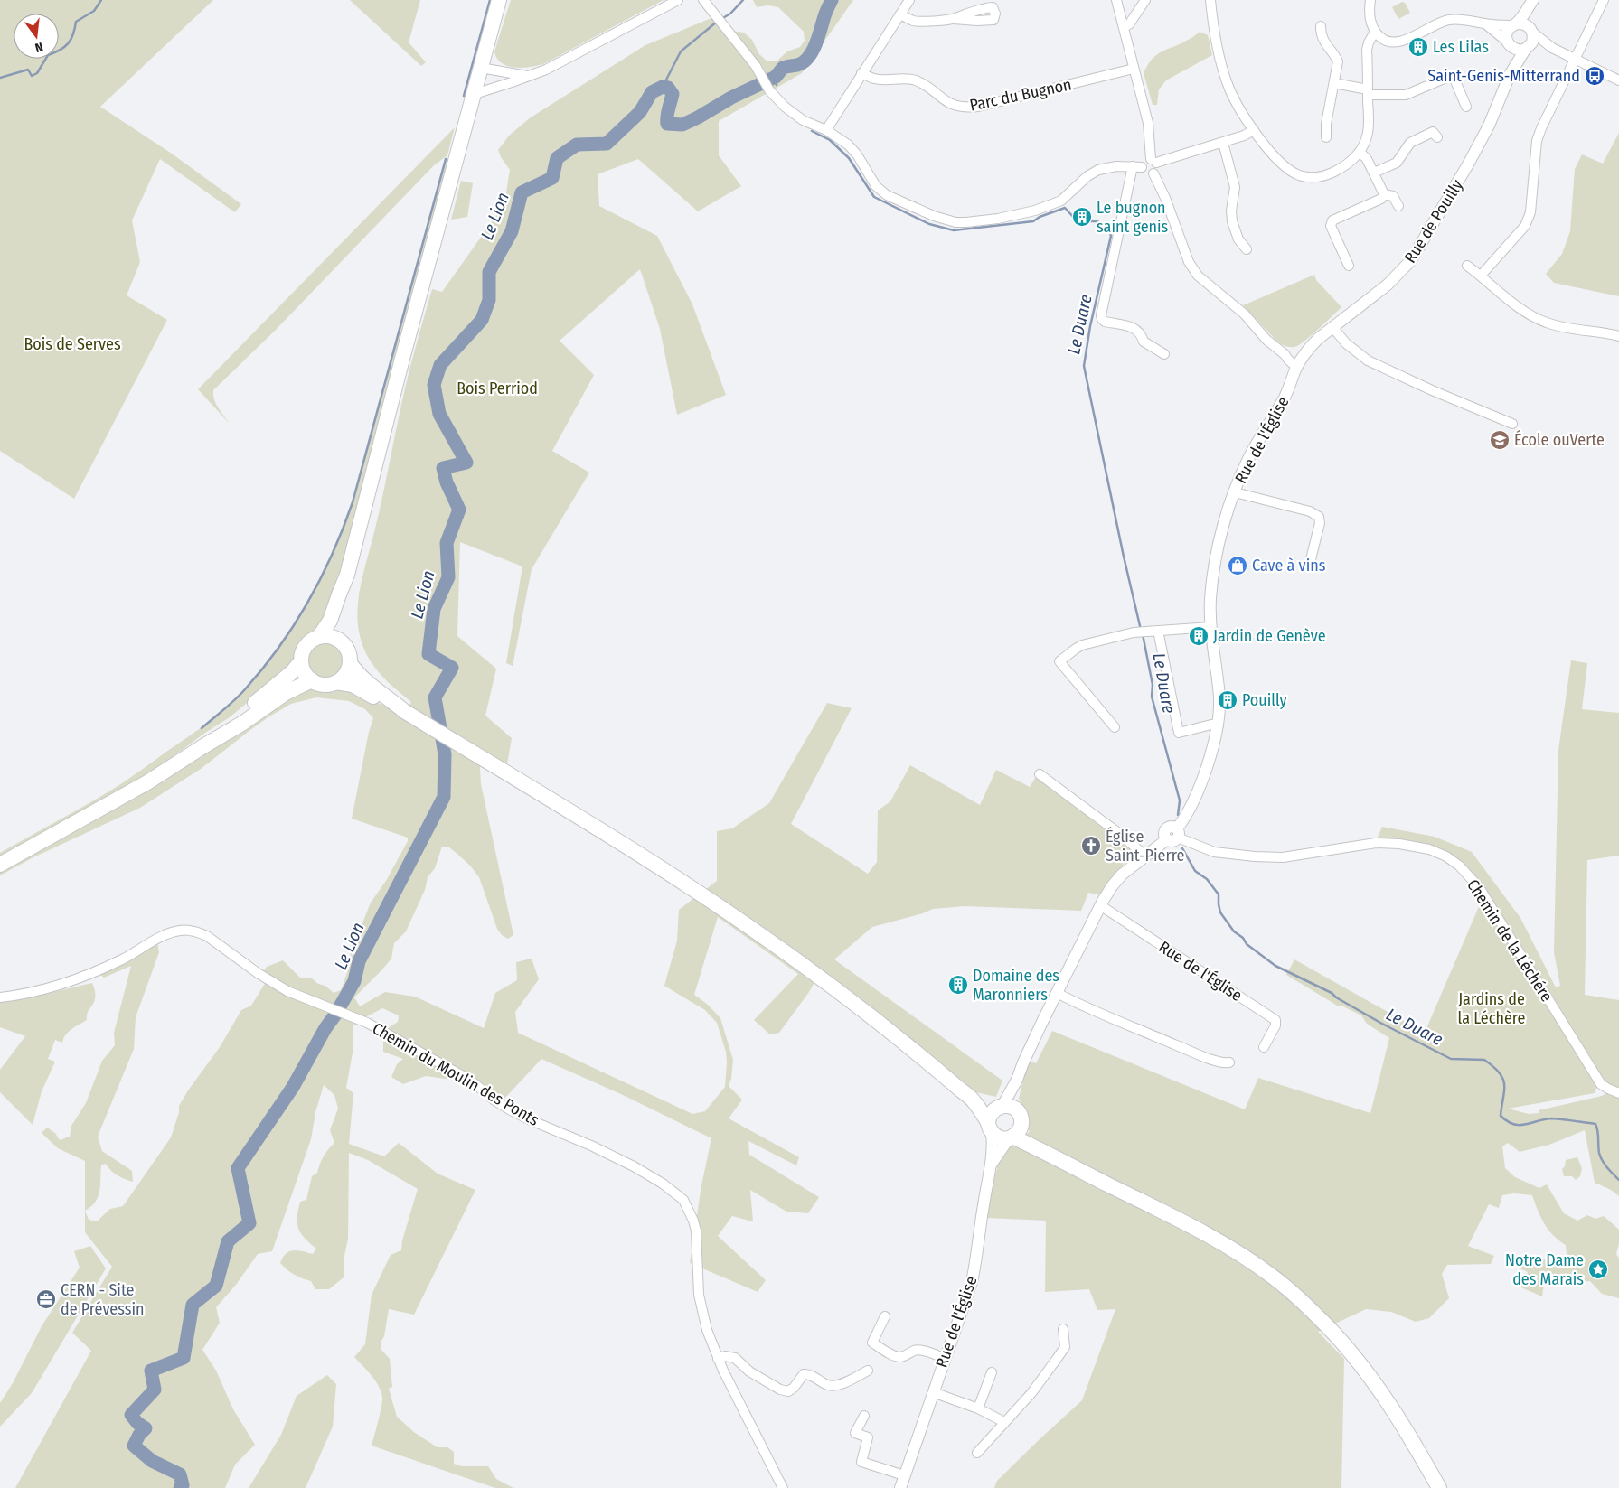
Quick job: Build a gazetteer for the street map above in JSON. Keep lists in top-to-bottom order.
{
  "streets": {
    "street": [
      "Parc du Bugnon",
      "Rue de Pouilly",
      "Rue de l'Église",
      "Chemin de la Léchére",
      "Chemin du Moulin des Ponts"
    ]
  },
  "crossings": [
    ["Rue de Pouilly", "Rue de l'Église"],
    ["Rue de l'Église", "Chemin de la Léchére"]
  ],
  "water": ["Le Lion", "Le Duare"],
  "parks": ["Bois de Serves", "Bois Perriod", "Jardins de la Léchère"],
  "places": {
    "building": [
      "Les Lilas",
      "Le bugnon saint genis",
      "Jardin de Genève",
      "Pouilly",
      "Domaine des Maronniers"
    ],
    "bus stop": ["Saint-Genis-Mitterrand"],
    "school or university": ["École ouVerte"],
    "shop": ["Cave à vins"],
    "church": ["Église Saint-Pierre"],
    "place": ["Notre Dame des Marais"],
    "office": ["CERN - Site de Prévessin"]
  },
  "north": "bottom"
}
